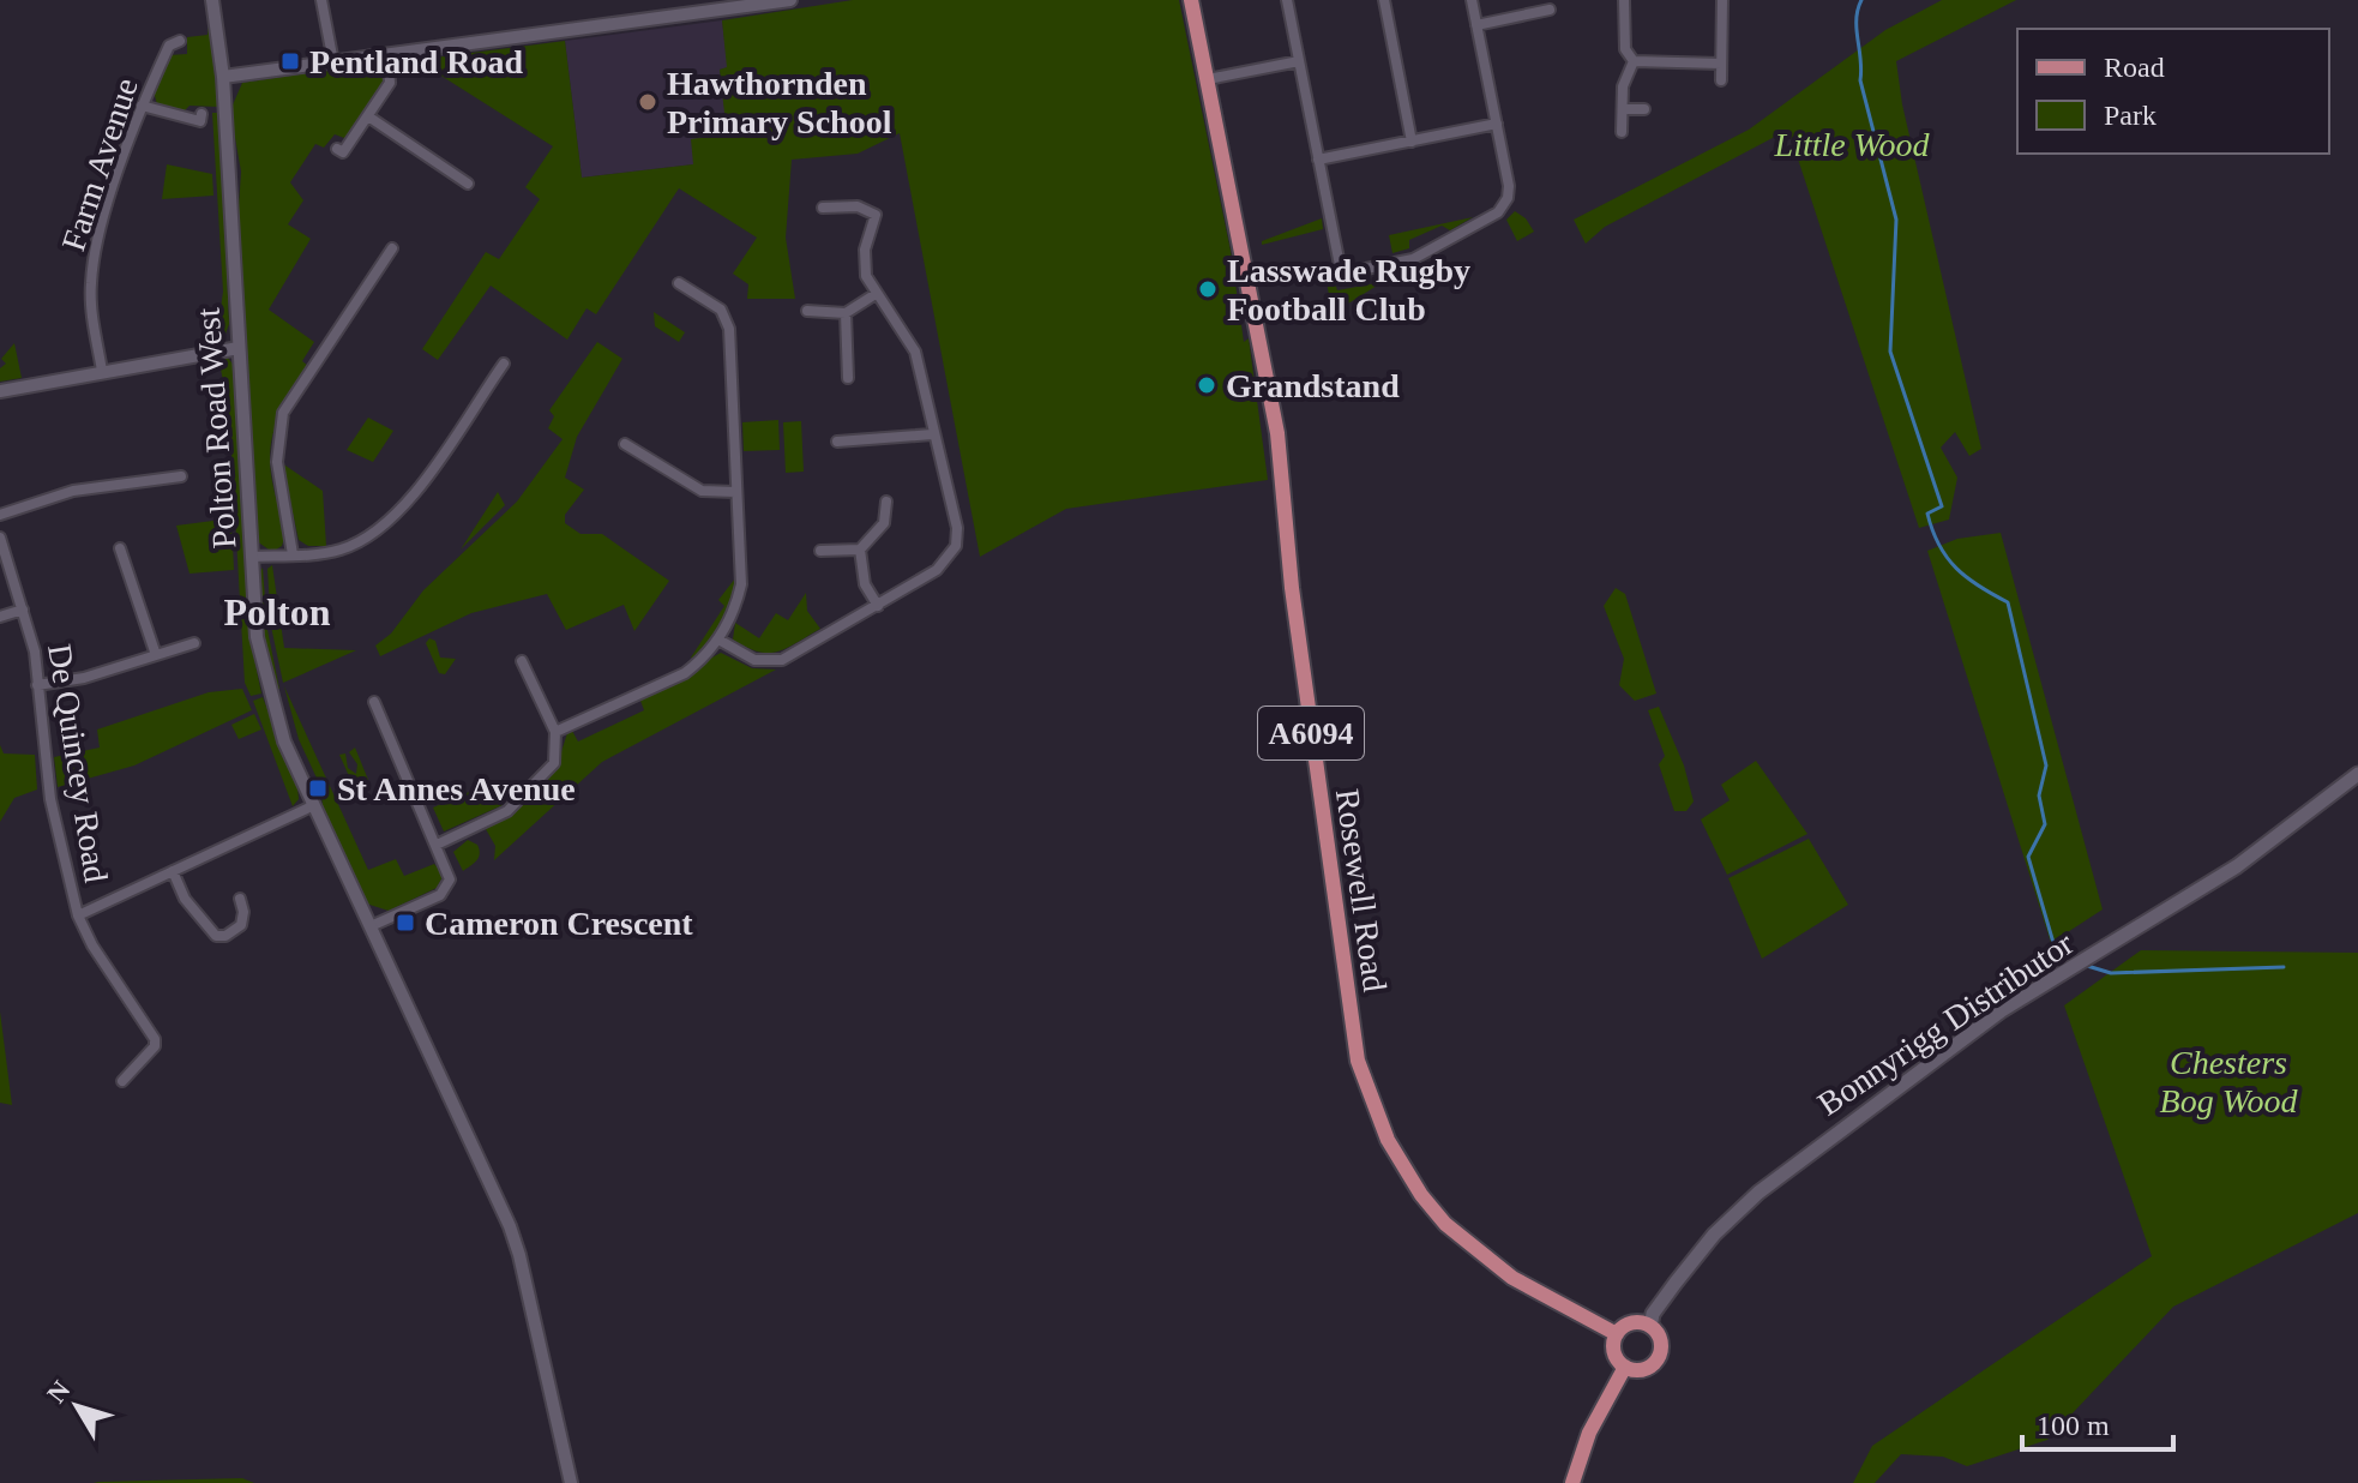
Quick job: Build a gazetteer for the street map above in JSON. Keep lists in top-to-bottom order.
{
  "streets": {
    "main road": ["A6094", "Rosewell Road", "Bonnyrigg Distributor"],
    "street": ["Farm Avenue", "Polton Road West", "De Quincey Road"]
  },
  "crossings": [
    ["Rosewell Road", "Bonnyrigg Distributor"]
  ],
  "districts": ["Polton"],
  "parks": ["Little Wood", "Chesters Bog Wood"],
  "places": {
    "transit": ["Pentland Road", "St Annes Avenue", "Cameron Crescent"],
    "other": ["Hawthornden Primary School", "Lasswade Rugby Football Club", "Grandstand"]
  },
  "legend": ["Road", "Park"],
  "scale_bar": "100 m",
  "north": "top left"
}
